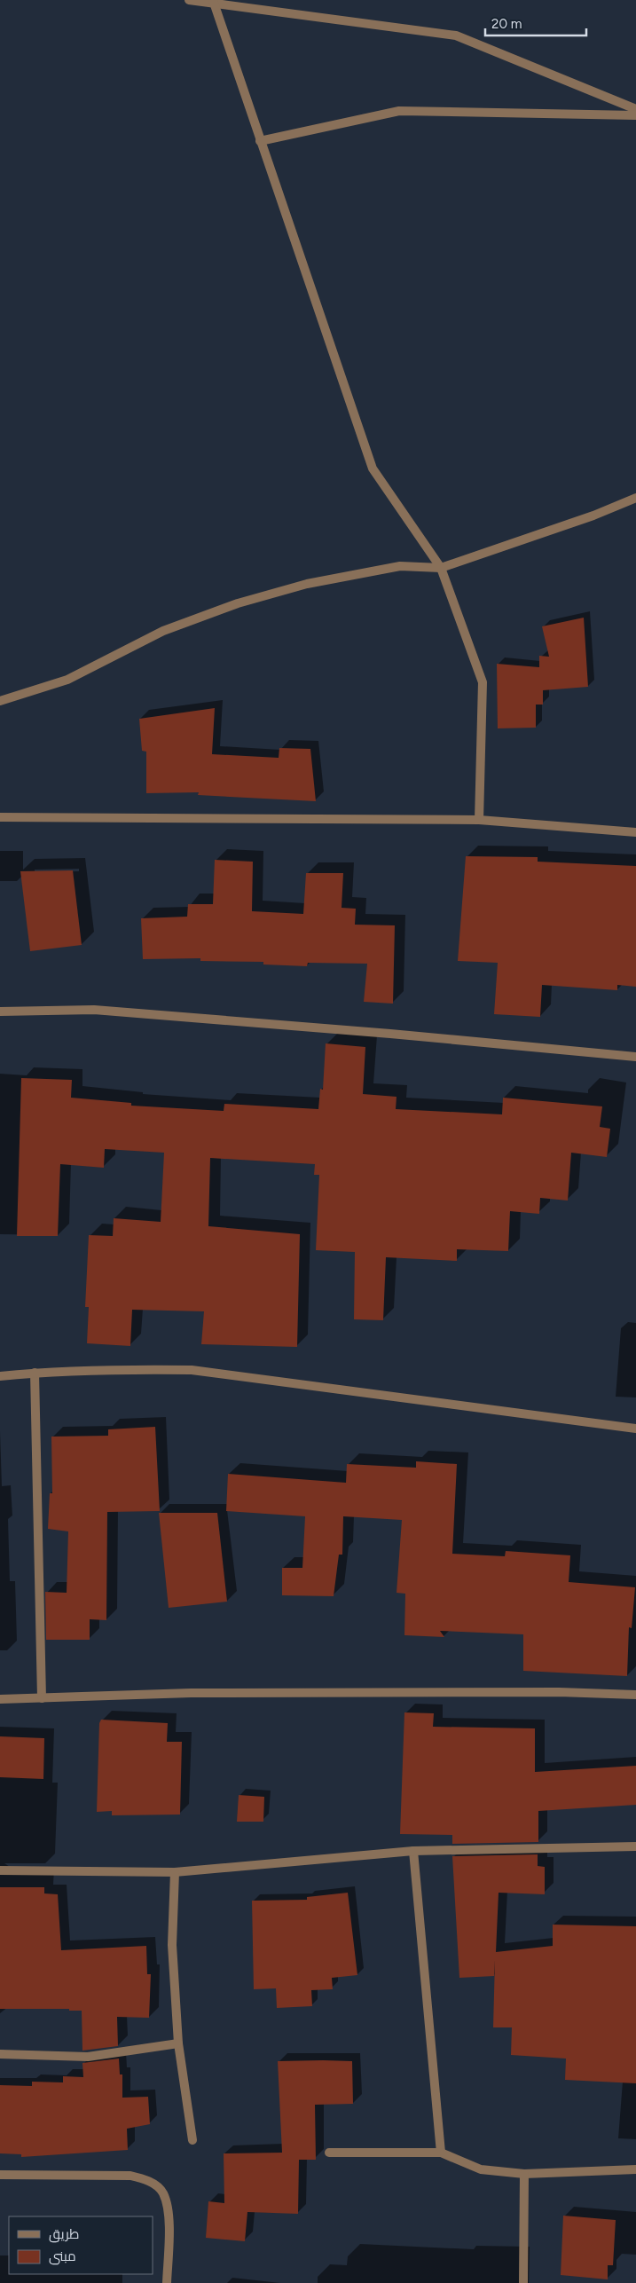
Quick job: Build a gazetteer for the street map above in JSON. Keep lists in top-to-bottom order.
{
  "legend": ["طريق", "مبنى"],
  "scale_bar": "20 m"
}
